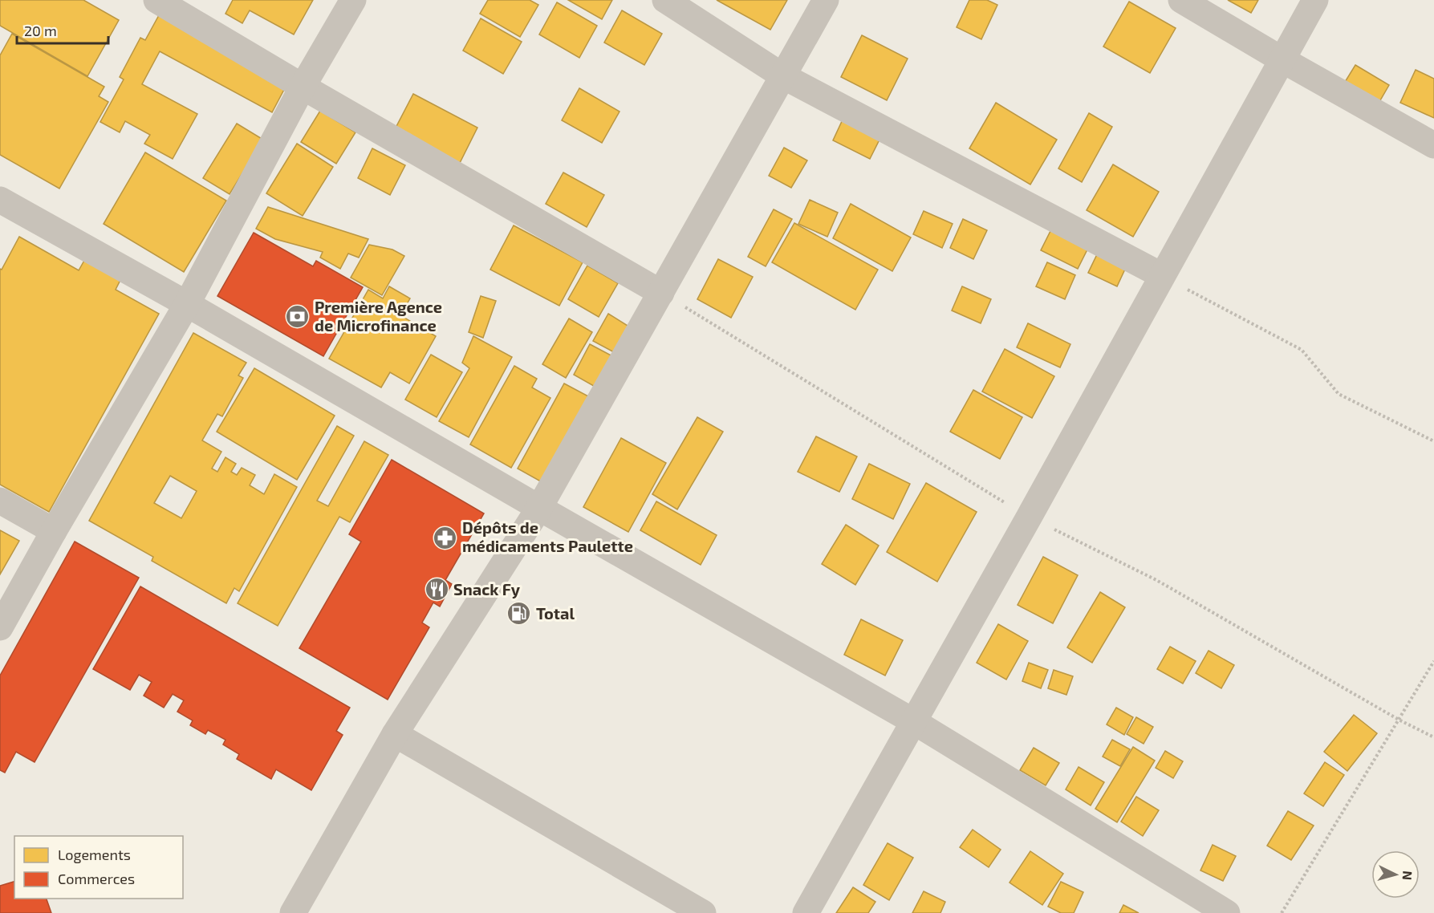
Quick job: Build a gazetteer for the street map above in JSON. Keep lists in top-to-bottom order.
{
  "places": {
    "bank": ["Première Agence de Microfinance"],
    "pharmacy": ["Dépôts de médicaments Paulette"],
    "restaurant": ["Snack Fy"],
    "fuel station": ["Total"]
  },
  "legend": ["Logements", "Commerces"],
  "scale_bar": "20 m",
  "north": "right"
}
